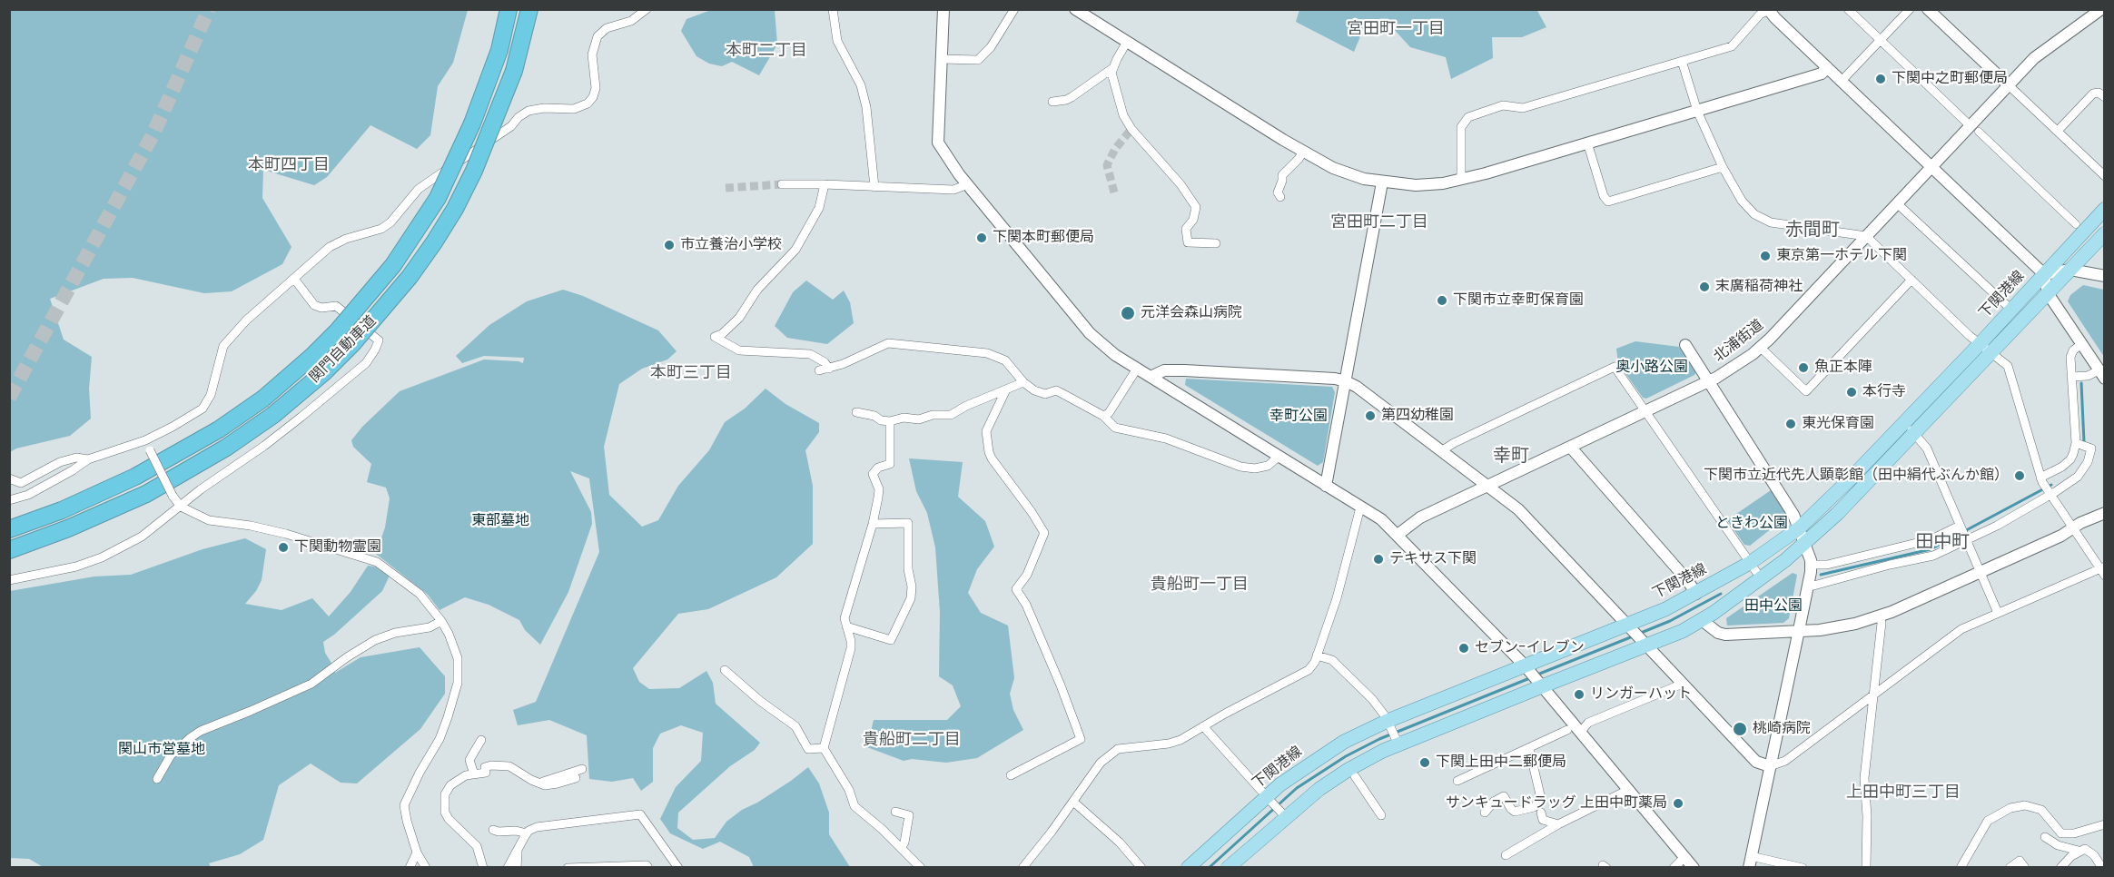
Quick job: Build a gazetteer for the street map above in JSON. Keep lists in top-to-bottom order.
{
  "streets": {
    "highway": ["関門自動車道"],
    "main road": ["下関港線"],
    "street": ["北浦街道"]
  },
  "districts": [
    "宮田町一丁目",
    "本町二丁目",
    "本町四丁目",
    "宮田町二丁目",
    "赤間町",
    "本町三丁目",
    "幸町",
    "田中町",
    "貴船町一丁目",
    "貴船町二丁目",
    "上田中町三丁目"
  ],
  "parks": [
    "奥小路公園",
    "幸町公園",
    "東部墓地",
    "ときわ公園",
    "田中公園",
    "関山市営墓地"
  ],
  "places": [
    "下関中之町郵便局",
    "下関本町郵便局",
    "市立養治小学校",
    "東京第一ホテル下関",
    "末廣稲荷神社",
    "下関市立幸町保育園",
    "元洋会森山病院",
    "魚正本陣",
    "本行寺",
    "第四幼稚園",
    "東光保育園",
    "下関市立近代先人顕彰館（田中絹代ぶんか館）",
    "下関動物霊園",
    "テキサス下関",
    "セブン-イレブン",
    "リンガーハット",
    "桃崎病院",
    "下関上田中二郵便局",
    "サンキュードラッグ 上田中町薬局"
  ]
}
